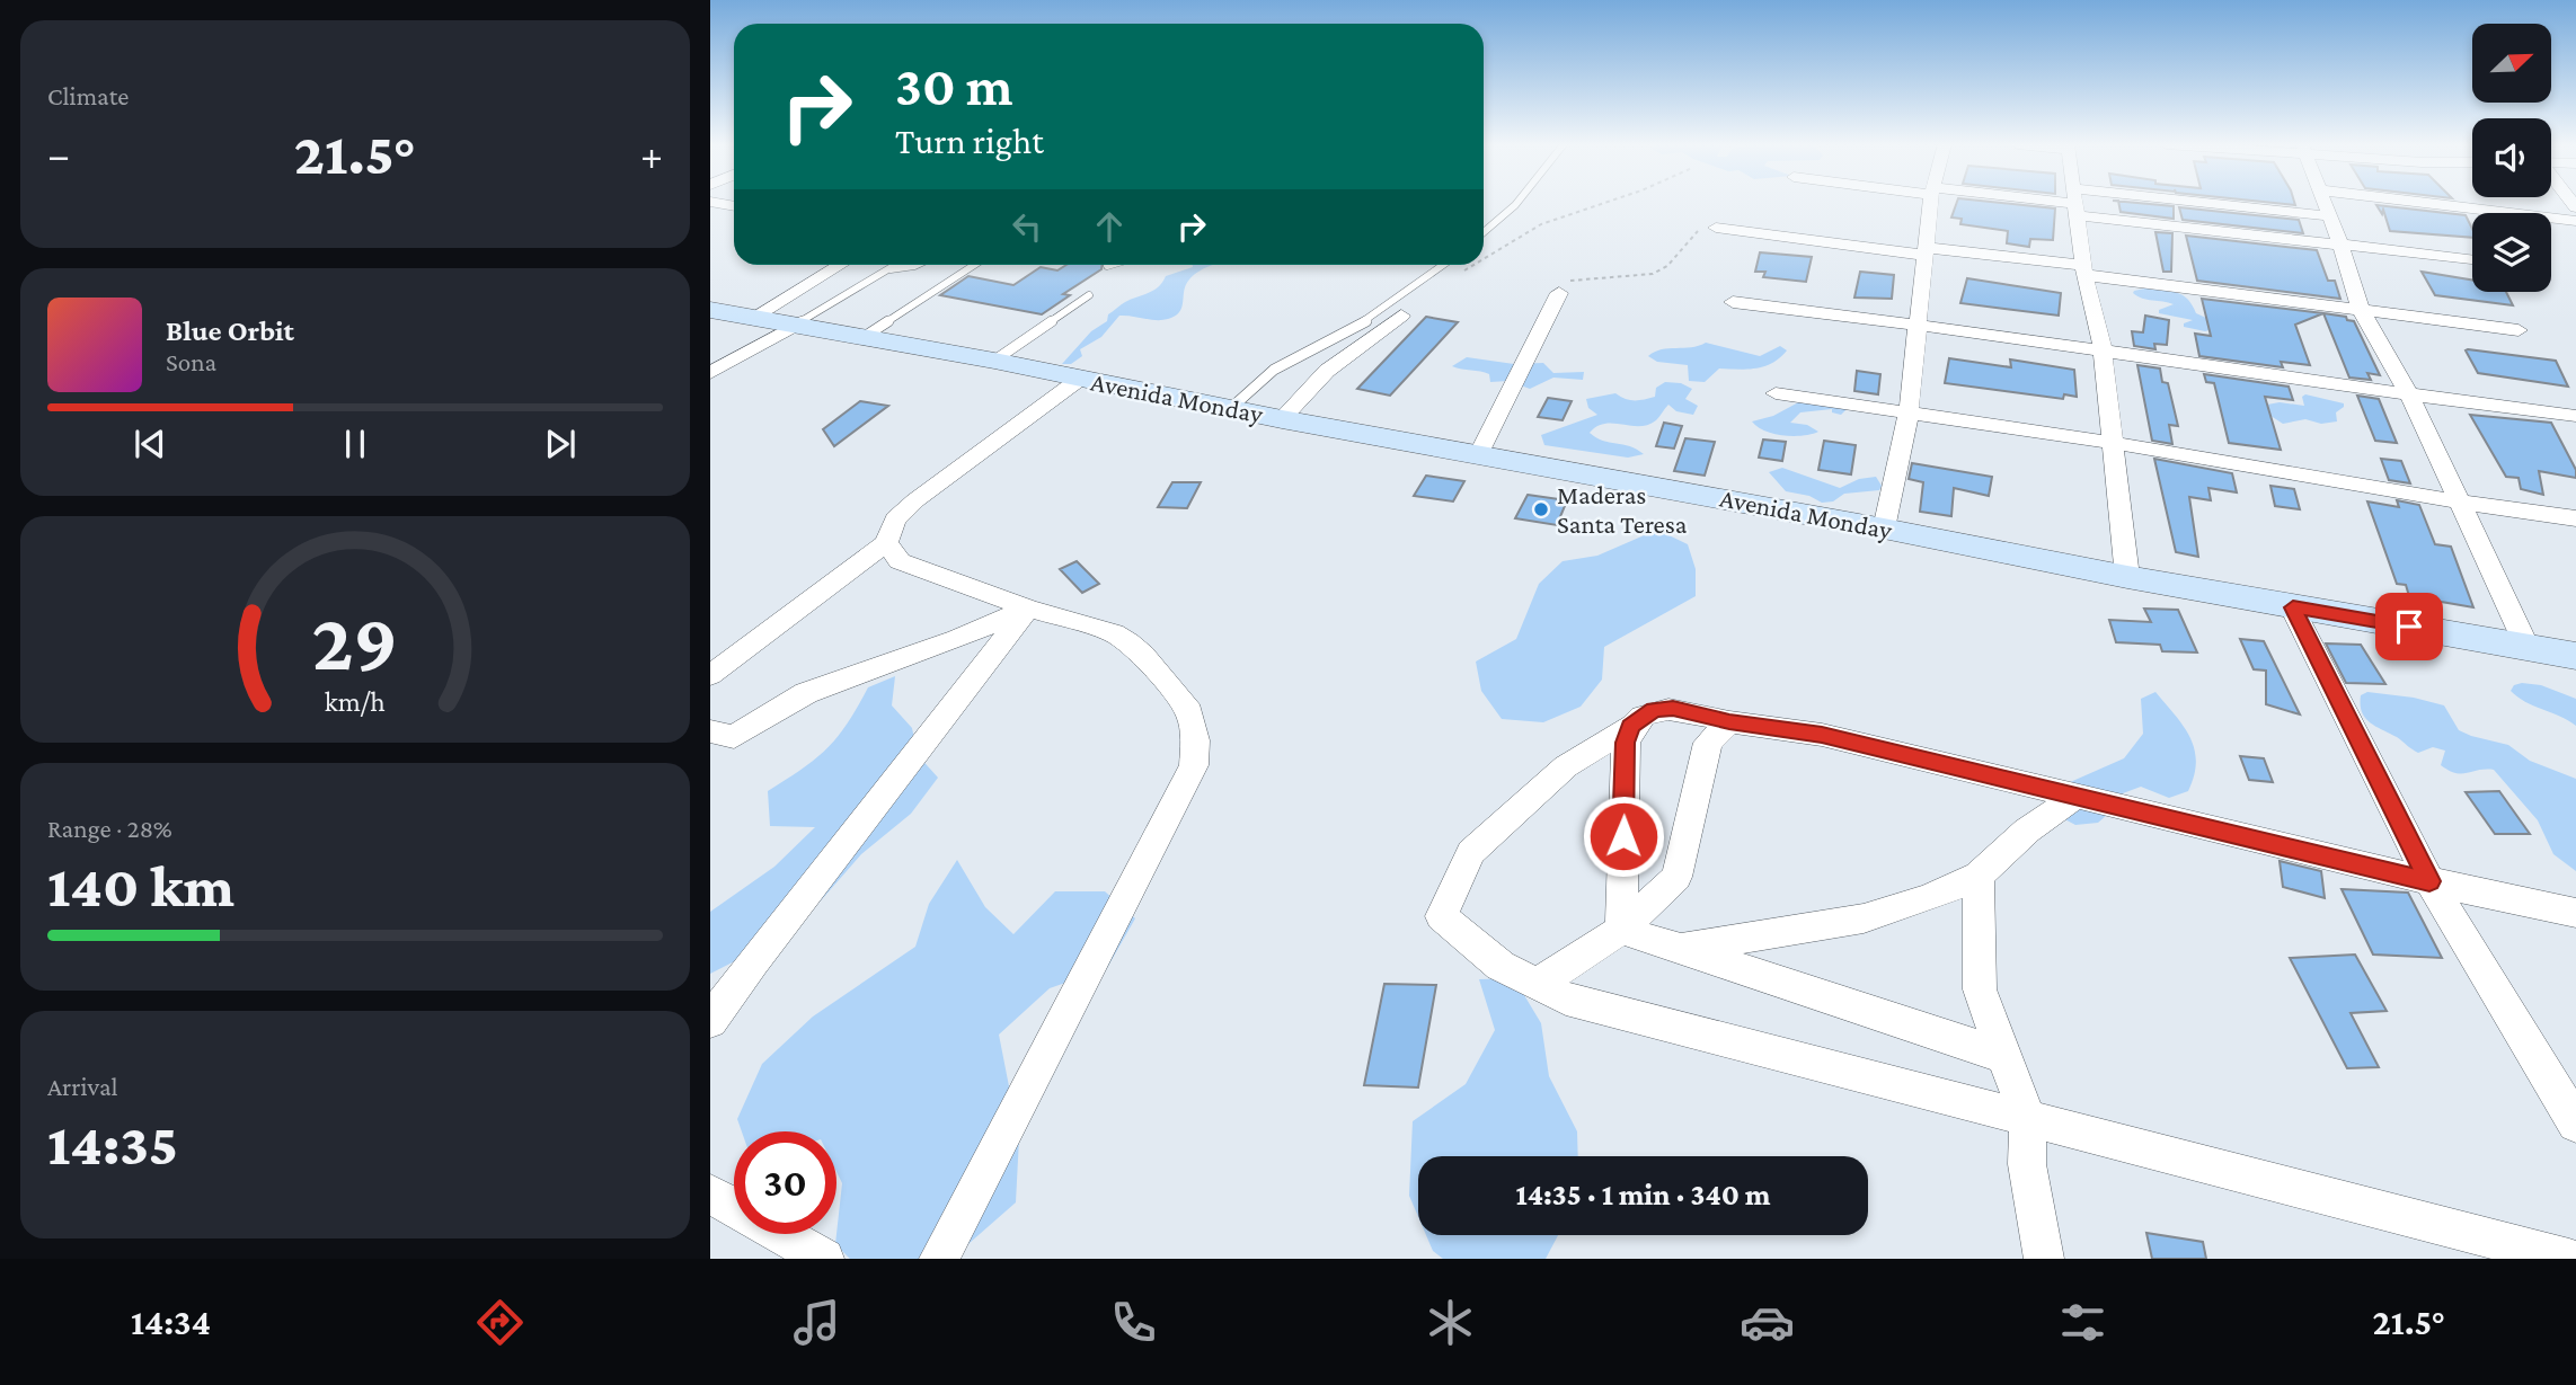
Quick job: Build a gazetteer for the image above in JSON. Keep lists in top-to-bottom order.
{
  "streets": {
    "main road": ["Avenida Monday"]
  },
  "places": ["Maderas Santa Teresa"],
  "north": "top right",
  "page": {
    "tile": [
      "Climate",
      ["Range · 28%", "140 km"],
      ["Arrival", "14:35"]
    ],
    "turn": ["30 m", "Turn right"],
    "heat": ["−", "21.5°", "+"],
    "song": ["Blue Orbit", "Sona"],
    "limit": "30",
    "trip": "14:35 · 1 min · 340 m",
    "tabs": ["14:34", "21.5°"],
    "gauge": ["29", "km/h"]
  }
}
